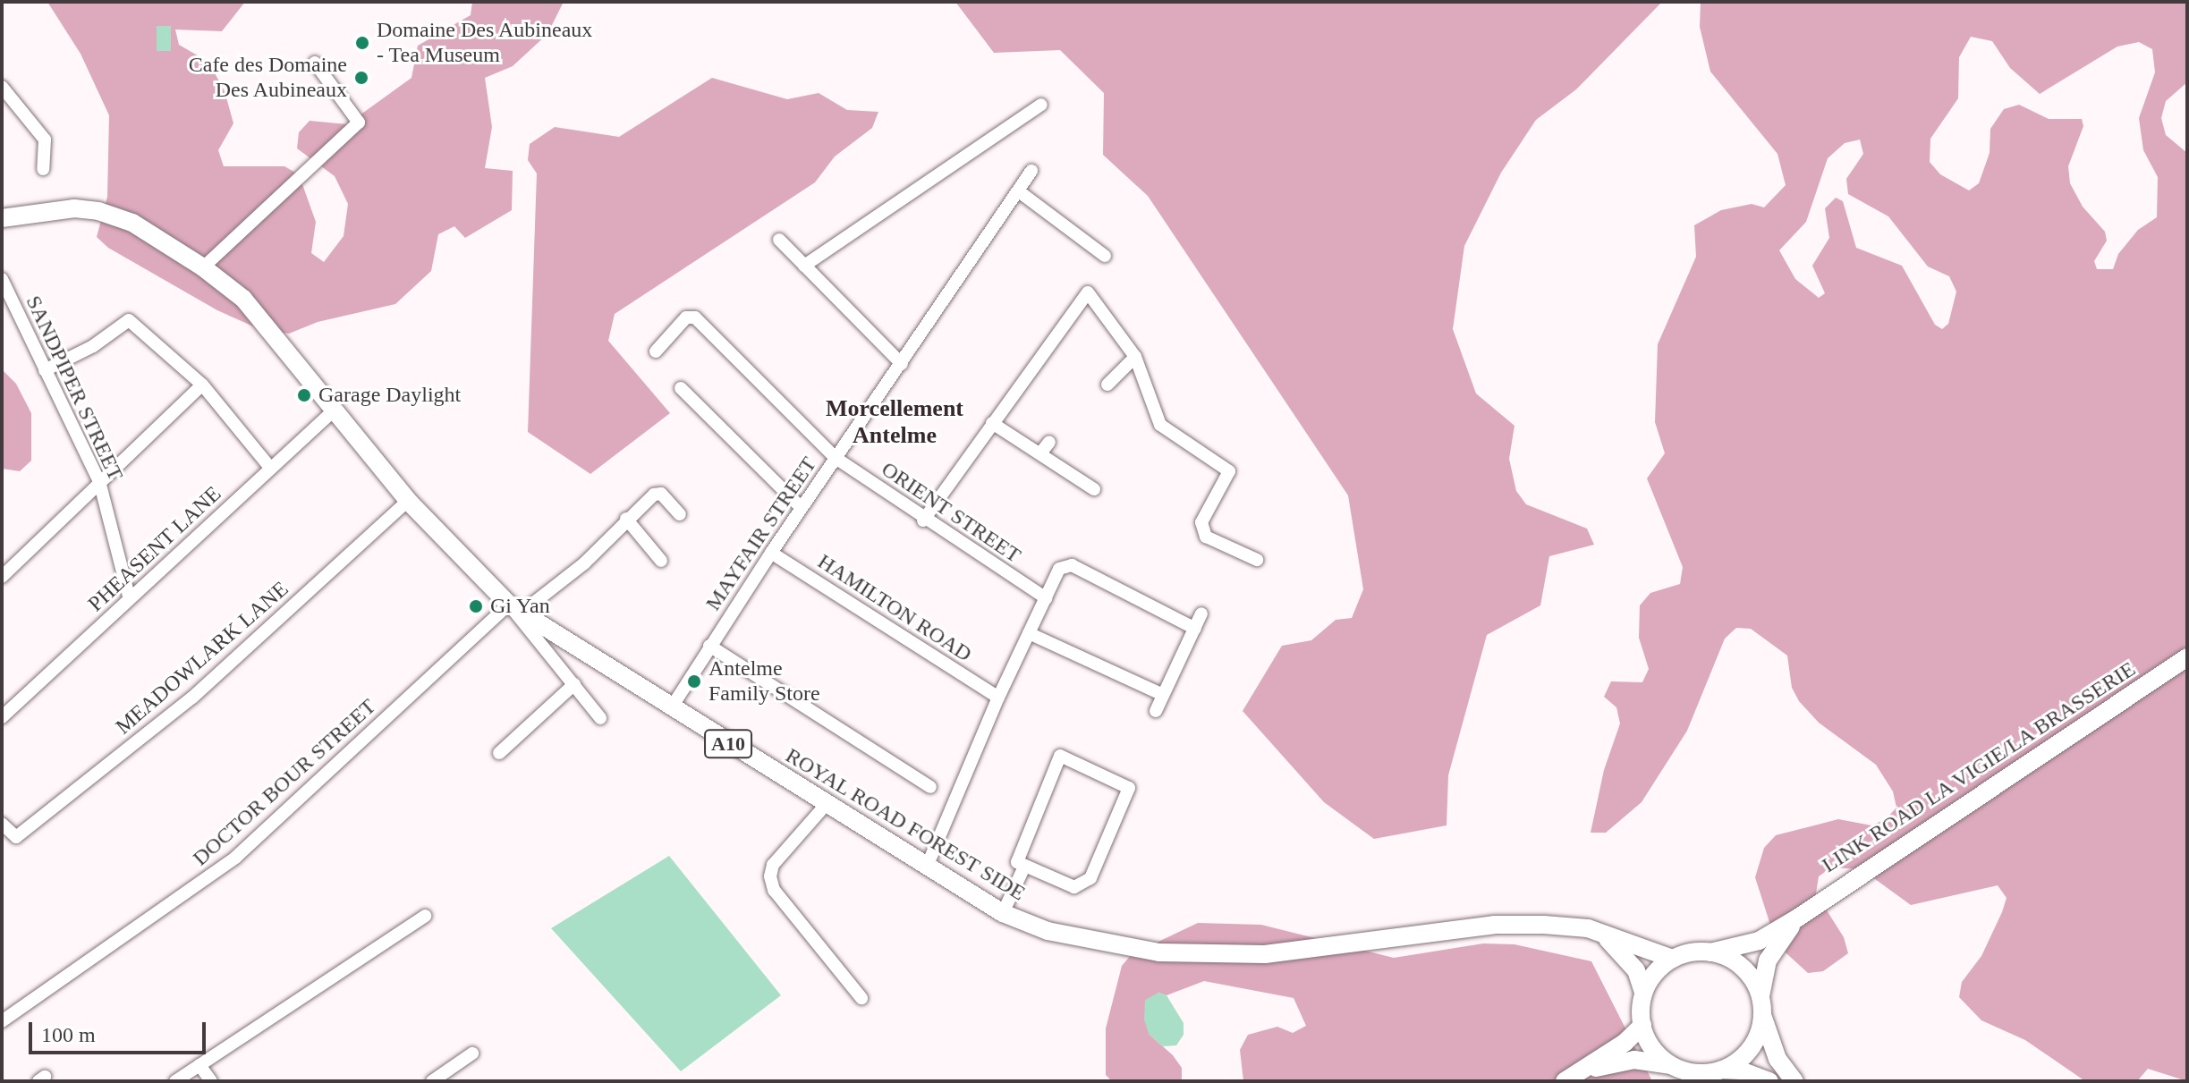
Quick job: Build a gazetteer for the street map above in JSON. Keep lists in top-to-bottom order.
{
  "streets": {
    "main road": ["A10", "LINK ROAD LA VIGIE/LA BRASSERIE", "ROYAL ROAD FOREST SIDE"],
    "street": [
      "SANDPIPER STREET",
      "ORIENT STREET",
      "MAYFAIR STREET",
      "PHEASENT LANE",
      "HAMILTON ROAD",
      "MEADOWLARK LANE",
      "DOCTOR BOUR STREET"
    ]
  },
  "crossings": [
    ["SANDPIPER STREET", "PHEASENT LANE"],
    ["ORIENT STREET", "MAYFAIR STREET"],
    ["MAYFAIR STREET", "HAMILTON ROAD"],
    ["MAYFAIR STREET", "ROYAL ROAD FOREST SIDE"],
    ["PHEASENT LANE", "ROYAL ROAD FOREST SIDE"],
    ["MEADOWLARK LANE", "ROYAL ROAD FOREST SIDE"],
    ["LINK ROAD LA VIGIE/LA BRASSERIE", "ROYAL ROAD FOREST SIDE"],
    ["DOCTOR BOUR STREET", "ROYAL ROAD FOREST SIDE"]
  ],
  "districts": ["Morcellement Antelme"],
  "places": [
    "Domaine Des Aubineaux - Tea Museum",
    "Cafe des Domaine Des Aubineaux",
    "Garage Daylight",
    "Gi Yan",
    "Antelme Family Store"
  ],
  "scale_bar": "100 m"
}
